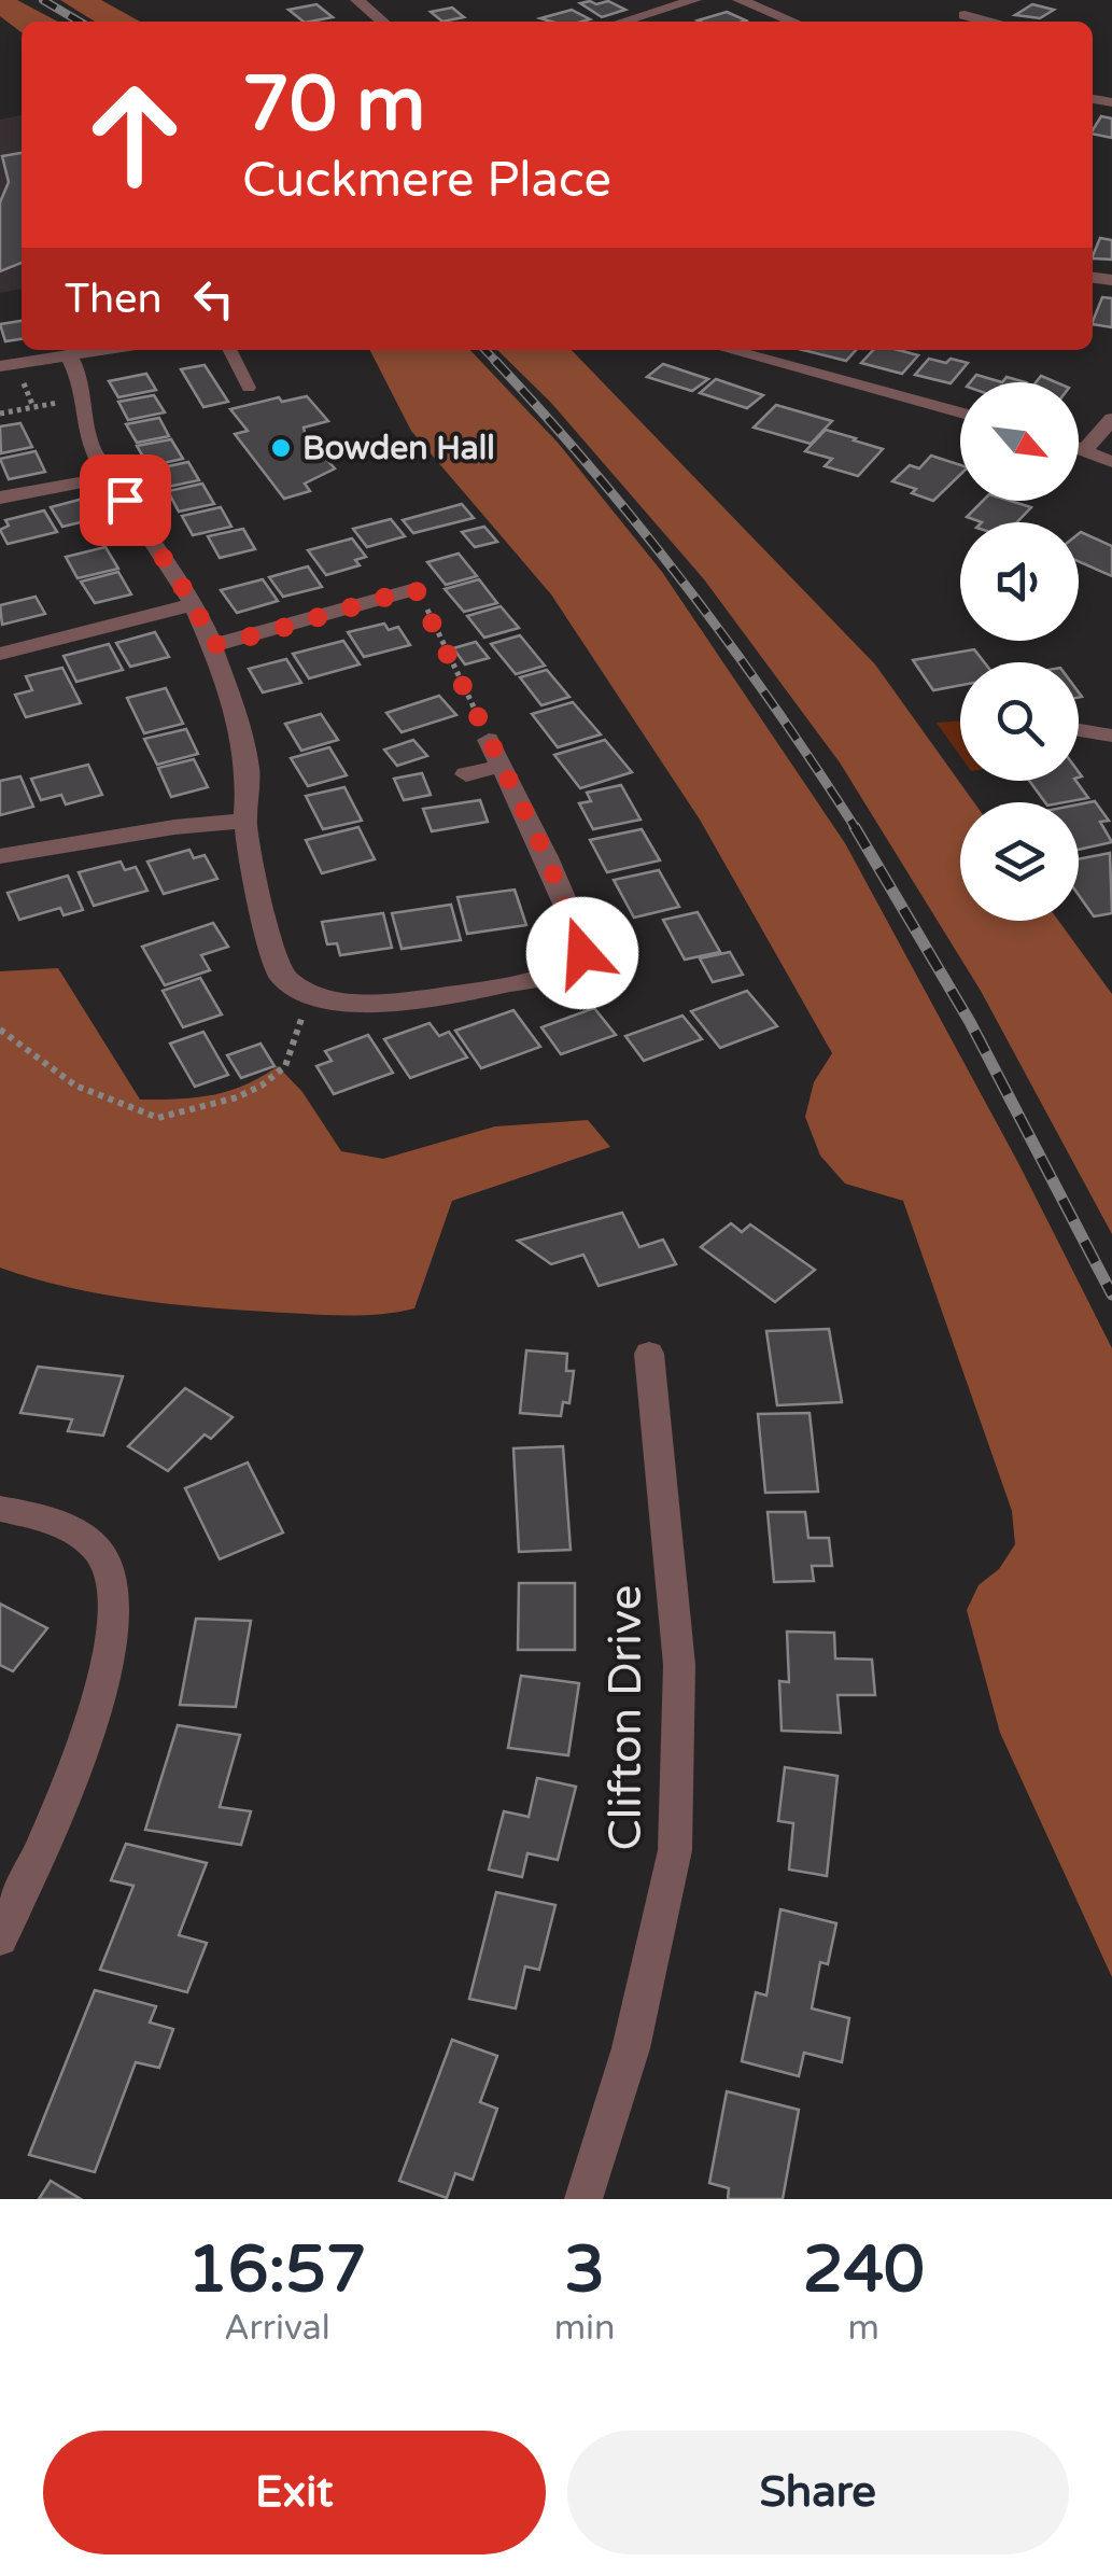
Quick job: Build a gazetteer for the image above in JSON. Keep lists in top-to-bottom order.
{
  "streets": {
    "street": ["Clifton Drive"]
  },
  "places": ["Bowden Hall"],
  "north": "bottom right",
  "page": {
    "turn": ["70 m", "Cuckmere Place"],
    "then": "Then",
    "eta": [
      "16:57",
      "Arrival",
      "3",
      "min",
      "240",
      "m"
    ],
    "buttons": ["Exit", "Share"]
  }
}
